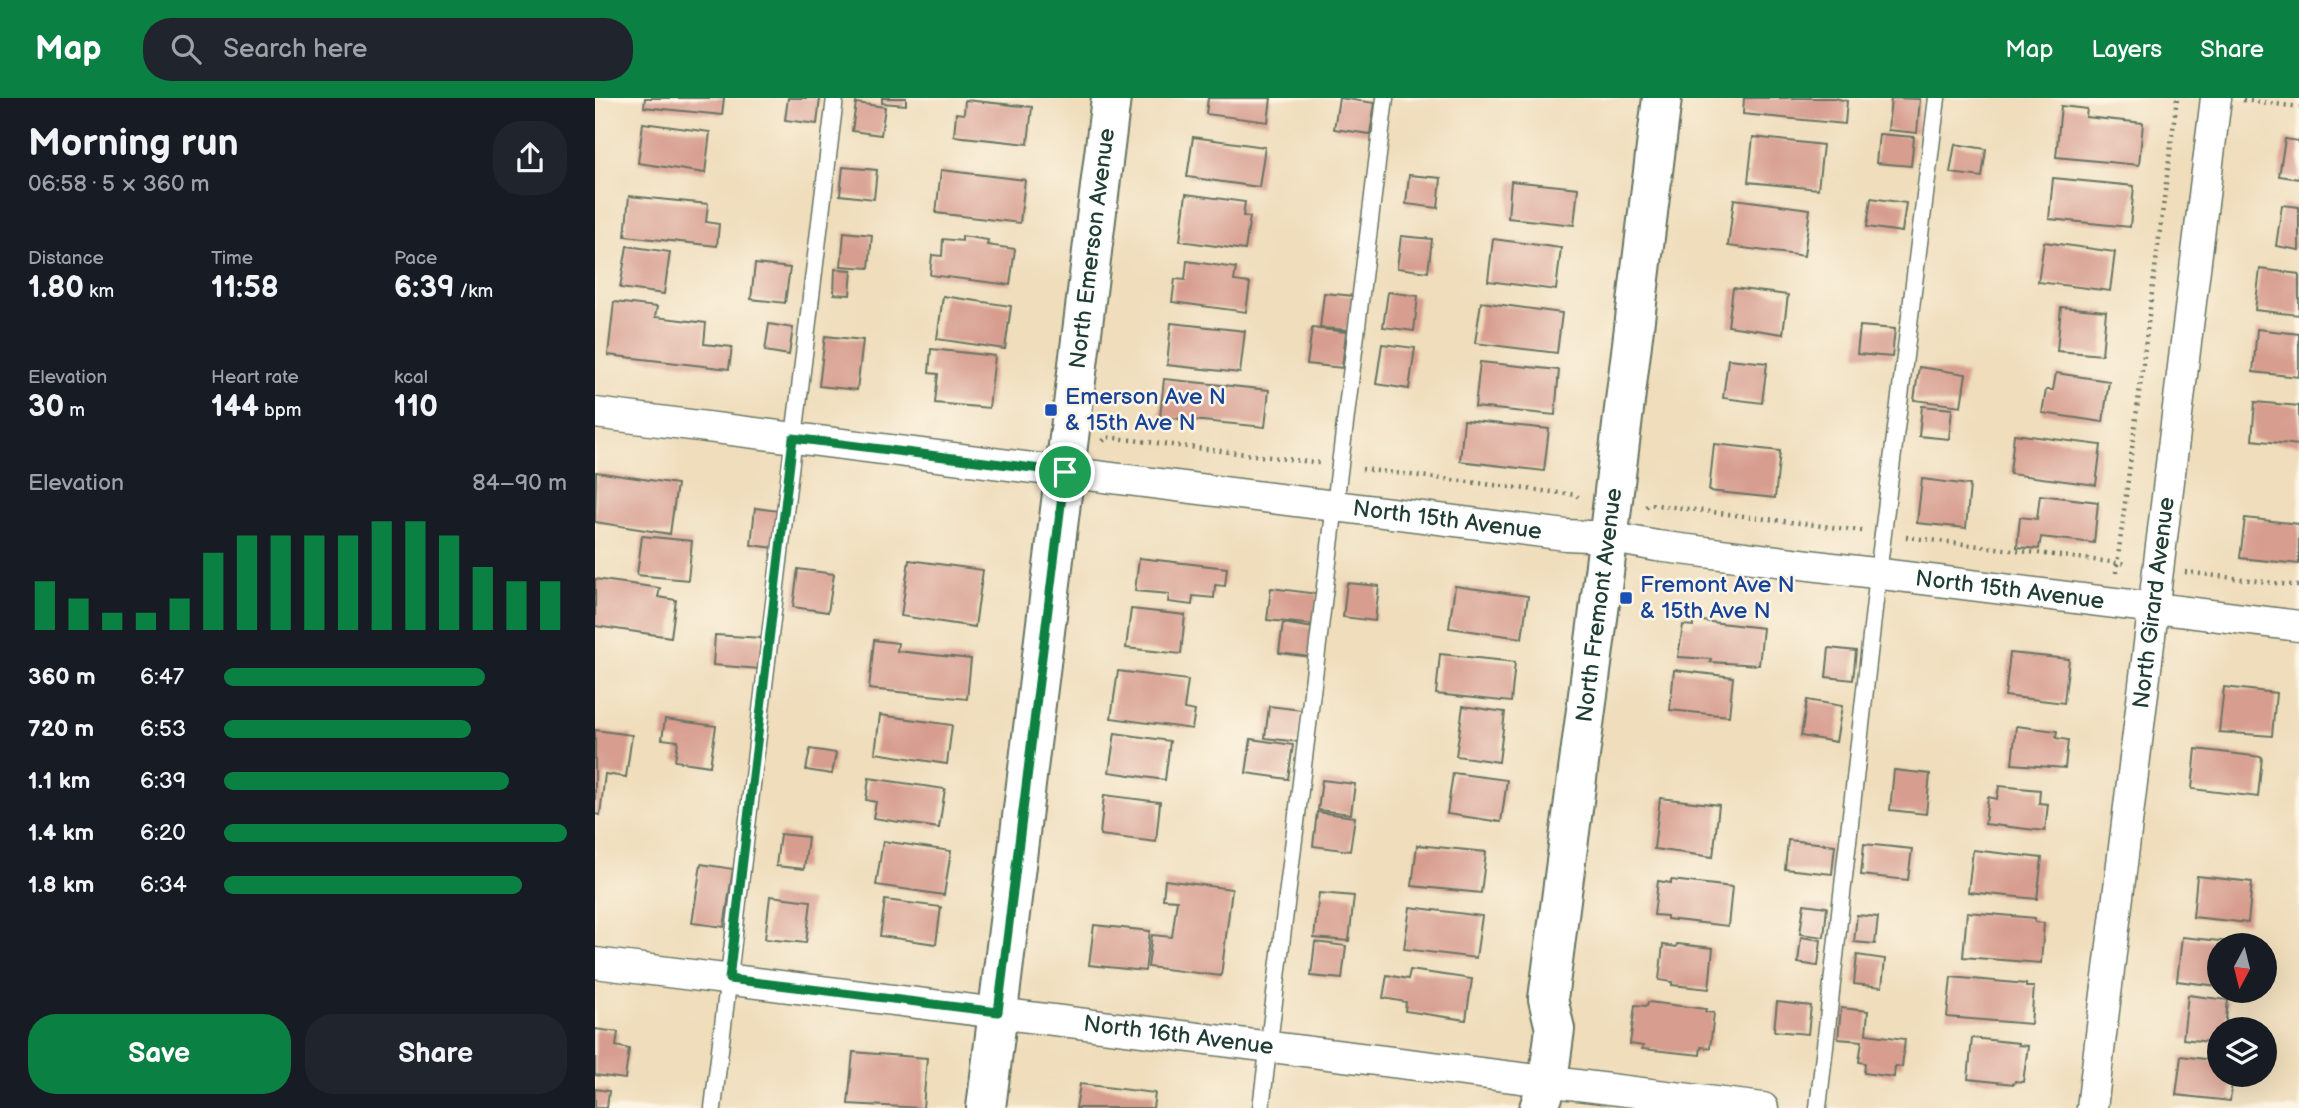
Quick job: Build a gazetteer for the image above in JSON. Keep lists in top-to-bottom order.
{
  "streets": {
    "street": [
      "North Emerson Avenue",
      "North 15th Avenue",
      "North Girard Avenue",
      "North Fremont Avenue",
      "North 16th Avenue"
    ]
  },
  "crossings": [
    ["North Emerson Avenue", "North 15th Avenue"],
    ["North Emerson Avenue", "North 16th Avenue"],
    ["North 15th Avenue", "North Girard Avenue"],
    ["North 15th Avenue", "North Fremont Avenue"],
    ["North Fremont Avenue", "North 16th Avenue"]
  ],
  "places": {
    "transit": ["Emerson Ave N & 15th Ave N", "Fremont Ave N & 15th Ave N"]
  },
  "north": "bottom",
  "page": {
    "header": "Map",
    "search": "Search here",
    "nav": ["Map", "Layers", "Share"],
    "heading": ["Morning run", "06:58 · 5 × 360 m"],
    "stats": [
      ["Distance", "1.80 km"],
      ["Time", "11:58"],
      ["Pace", "6:39 /km"],
      ["Elevation", "30 m"],
      ["Heart rate", "144 bpm"],
      ["kcal", "110"]
    ],
    "chart": ["Elevation", "84–90 m"],
    "list": [
      {
        "name": "360 m",
        "note": "6:47"
      },
      {
        "name": "720 m",
        "note": "6:53"
      },
      {
        "name": "1.1 km",
        "note": "6:39"
      },
      {
        "name": "1.4 km",
        "note": "6:20"
      },
      {
        "name": "1.8 km",
        "note": "6:34"
      }
    ],
    "buttons": ["Save", "Share"]
  }
}
